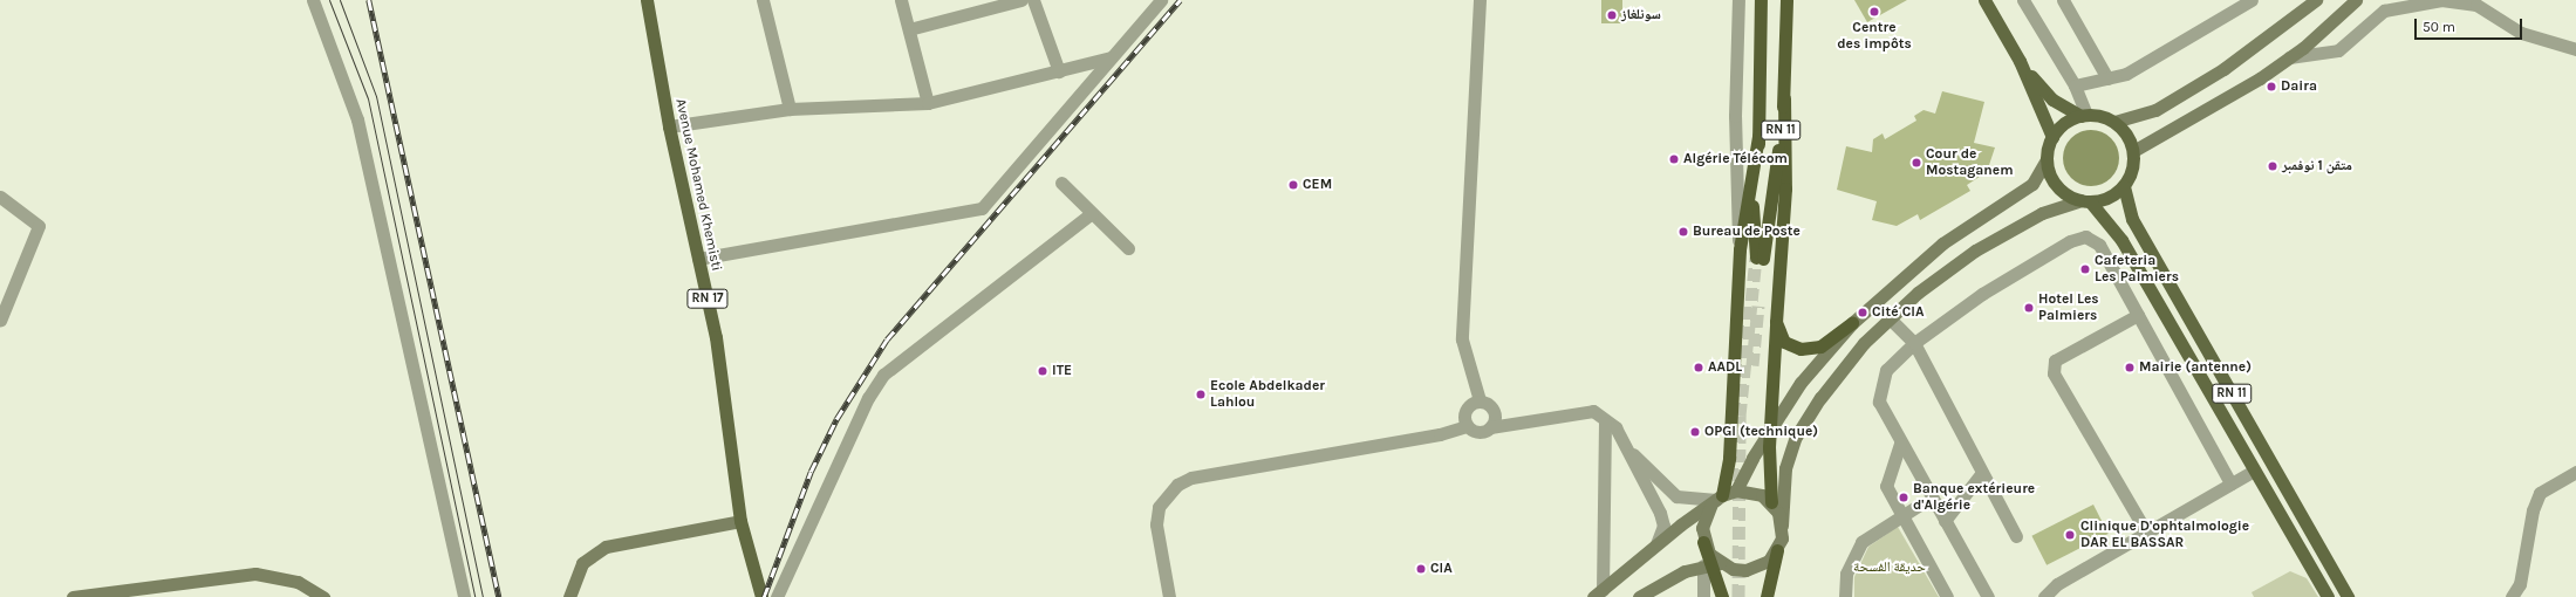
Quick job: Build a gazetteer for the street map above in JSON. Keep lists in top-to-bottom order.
{
  "streets": {
    "highway": ["RN 11"],
    "main road": ["Avenue Mohamed Khemisti", "RN 17"]
  },
  "parks": ["حديقة الفسحة"],
  "places": [
    "Centre des impôts",
    "سونلغاز",
    "Daira",
    "Algérie Télécom",
    "Cour de Mostaganem",
    "متقن 1 نوفمبر",
    "CEM",
    "Bureau de Poste",
    "Cafeteria Les Palmiers",
    "Hotel Les Palmiers",
    "Cité CIA",
    "AADL",
    "Mairie (antenne)",
    "ITE",
    "Ecole Abdelkader Lahlou",
    "OPGI (technique)",
    "Banque extérieure d'Algérie",
    "Clinique D'ophtalmologie DAR EL BASSAR",
    "CIA"
  ],
  "scale_bar": "50 m"
}
